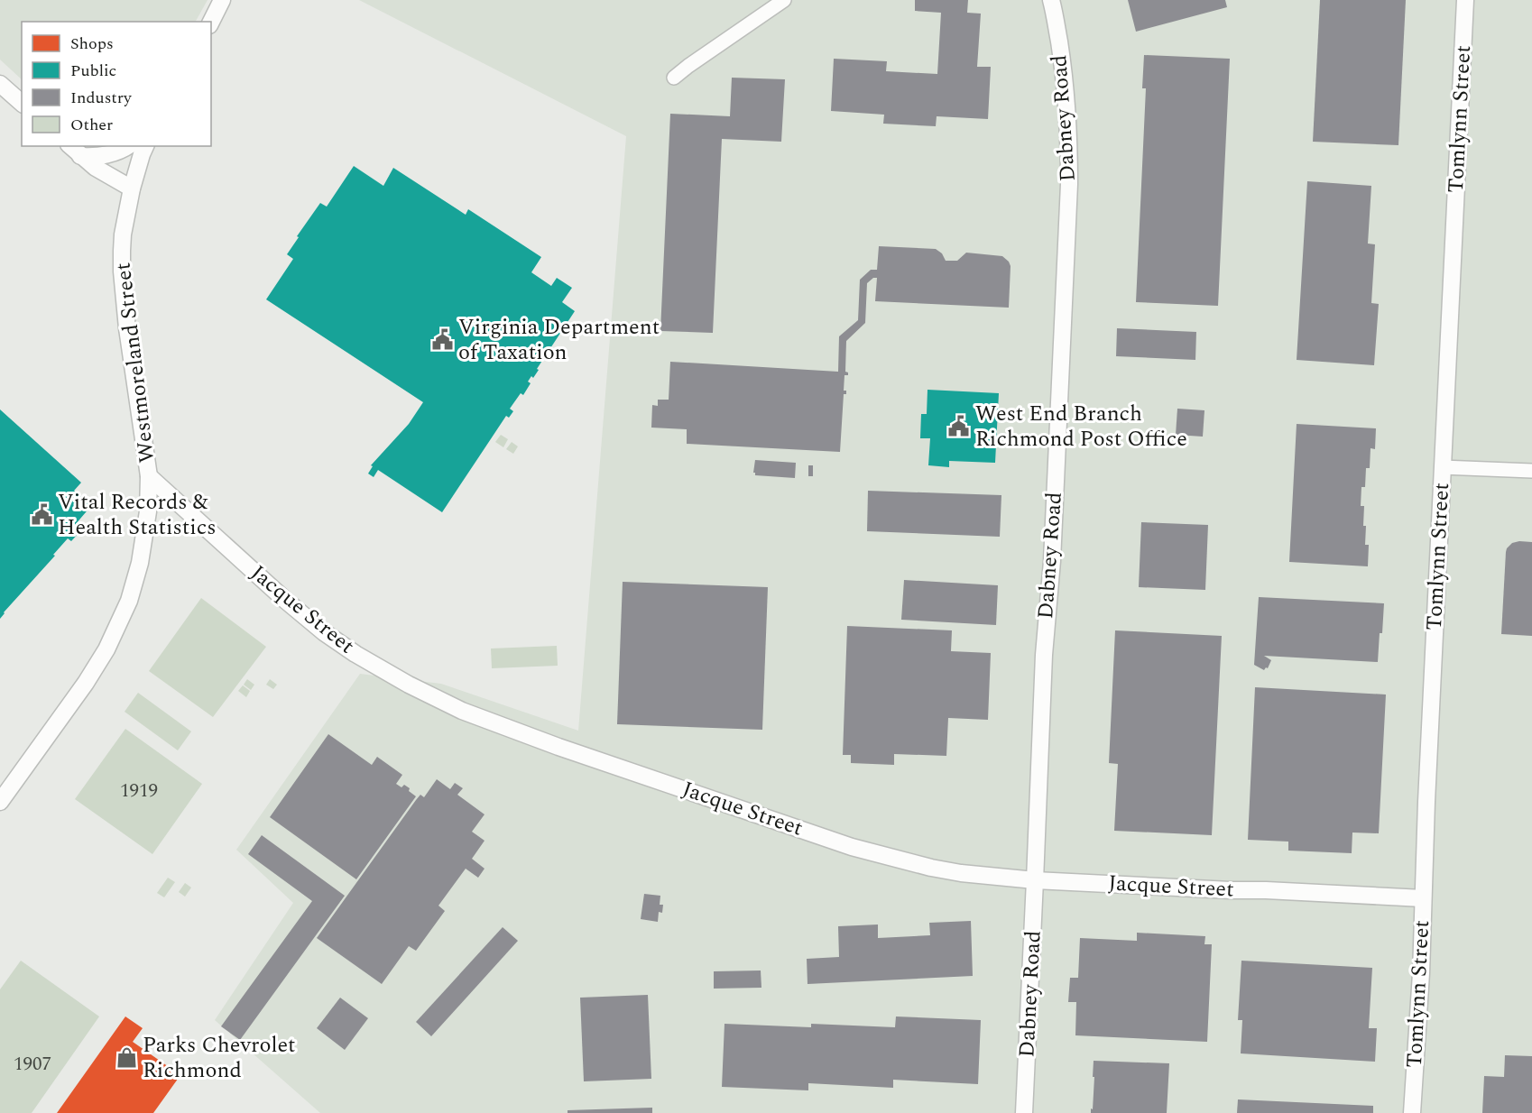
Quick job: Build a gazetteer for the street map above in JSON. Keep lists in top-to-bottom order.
{
  "streets": {
    "street": [
      "Dabney Road",
      "Tomlynn Street",
      "Westmoreland Street",
      "Jacque Street"
    ]
  },
  "crossings": [
    ["Dabney Road", "Jacque Street"],
    ["Tomlynn Street", "Jacque Street"],
    ["Westmoreland Street", "Jacque Street"]
  ],
  "places": {
    "public building": ["Virginia Department of Taxation", "West End Branch Richmond Post Office", "Vital Records & Health Statistics"],
    "shop": ["Parks Chevrolet Richmond"]
  },
  "house_numbers": ["1919", "1907"],
  "legend": [
    "Shops",
    "Public",
    "Industry",
    "Other"
  ]
}
